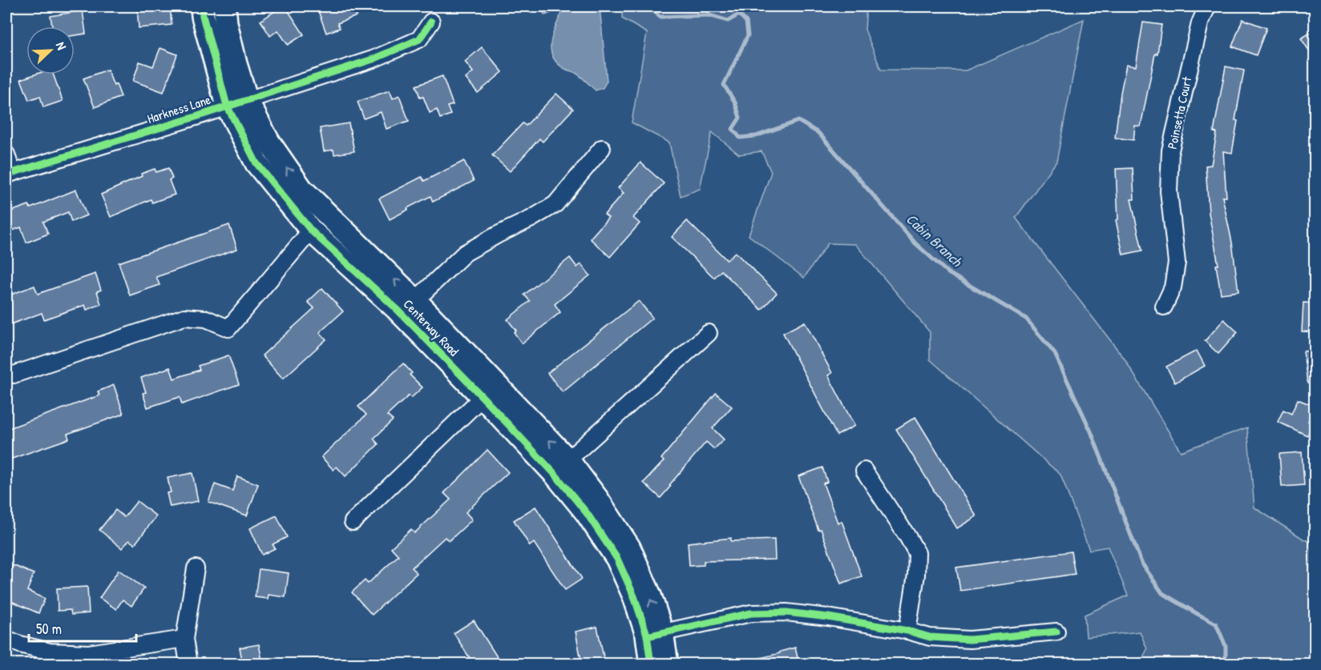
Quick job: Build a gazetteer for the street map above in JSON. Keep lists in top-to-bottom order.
{
  "streets": {
    "street": ["Harkness Lane", "Poinsetta Court", "Centerway Road"]
  },
  "crossings": [
    ["Harkness Lane", "Centerway Road"]
  ],
  "water": ["Cabin Branch"],
  "scale_bar": "50 m",
  "north": "top right"
}
